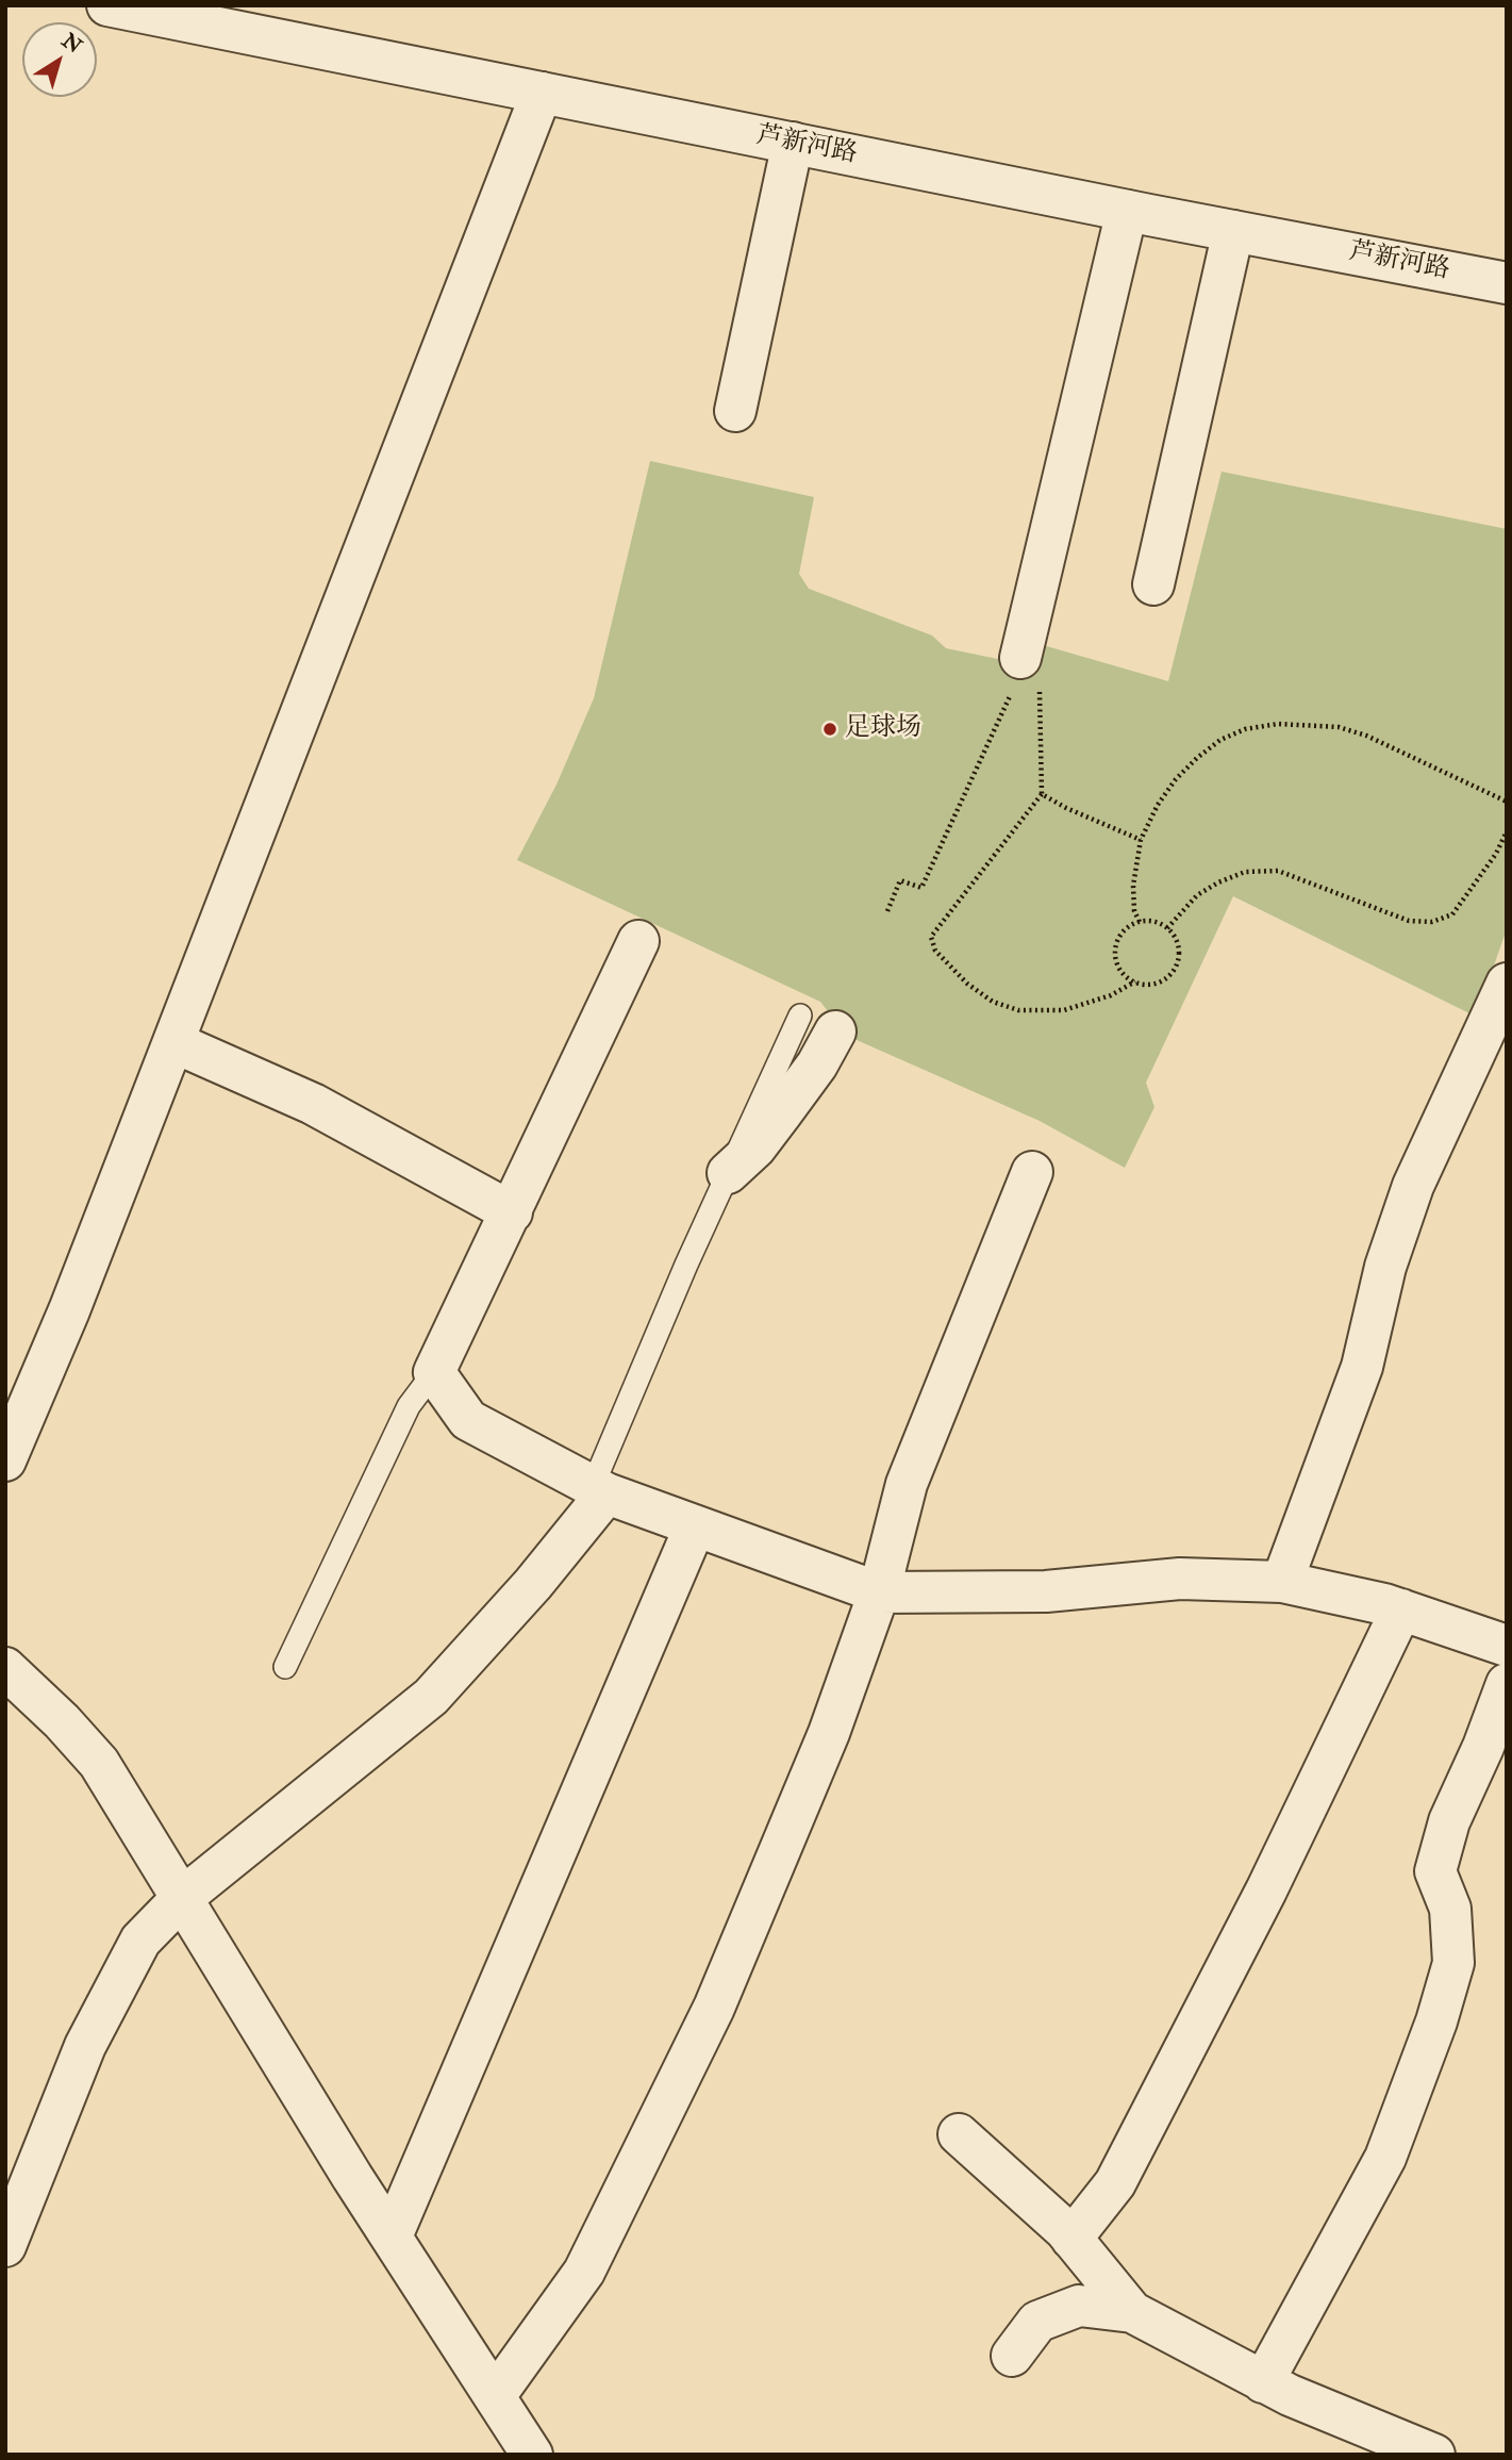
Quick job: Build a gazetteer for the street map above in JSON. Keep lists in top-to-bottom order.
{
  "streets": {
    "street": ["芦新河路"]
  },
  "places": ["足球场"],
  "north": "top right"
}
